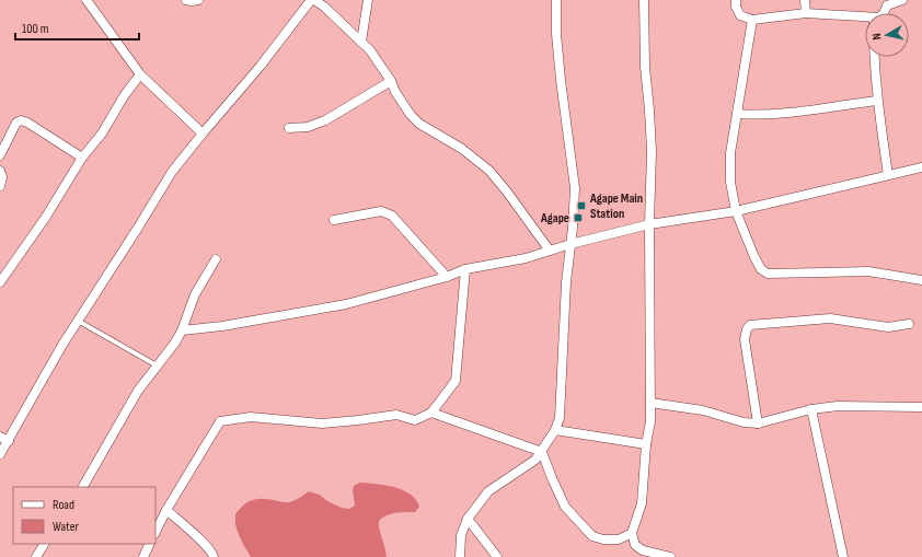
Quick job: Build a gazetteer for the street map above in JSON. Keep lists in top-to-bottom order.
{
  "places": {
    "transit": ["Agape Main Station", "Agape"]
  },
  "legend": ["Road", "Water"],
  "scale_bar": "100 m",
  "north": "left"
}
